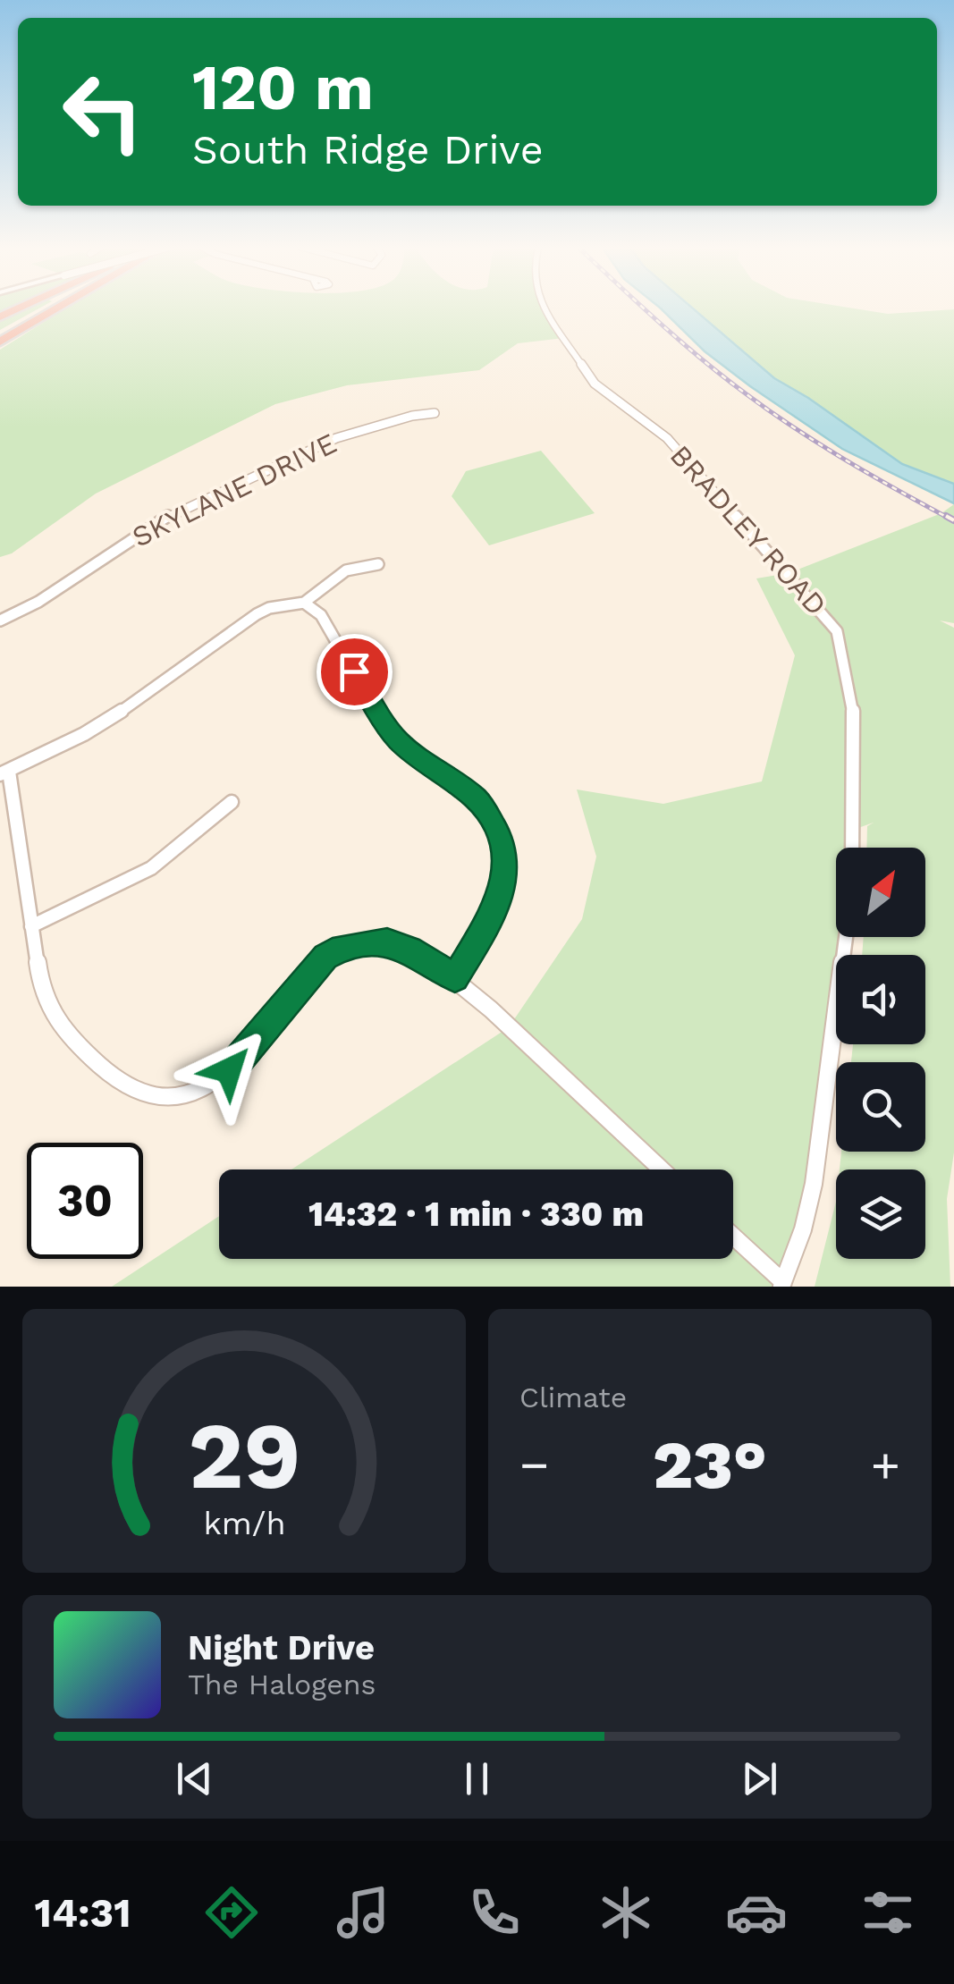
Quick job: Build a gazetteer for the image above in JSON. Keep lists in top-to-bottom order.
{
  "streets": {
    "street": ["SKYLANE DRIVE", "BRADLEY ROAD"]
  },
  "north": "top right",
  "page": {
    "turn": ["120 m", "South Ridge Drive"],
    "limit": "30",
    "trip": "14:32 · 1 min · 330 m",
    "tile": "Climate",
    "heat": ["−", "23°", "+"],
    "song": ["Night Drive", "The Halogens"],
    "tabs": "14:31",
    "gauge": ["29", "km/h"]
  }
}
